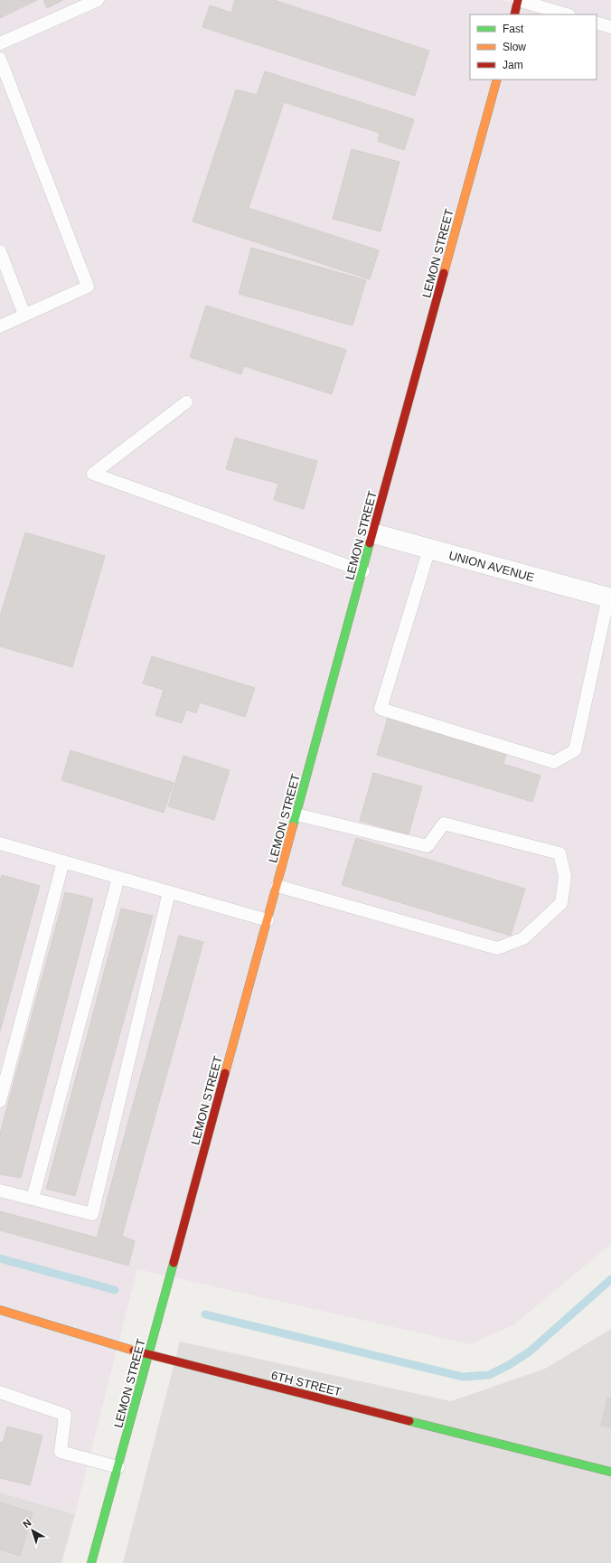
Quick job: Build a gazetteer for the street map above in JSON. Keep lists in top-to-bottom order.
{
  "streets": {
    "street": ["LEMON STREET", "UNION AVENUE", "6TH STREET"]
  },
  "crossings": [
    ["LEMON STREET", "UNION AVENUE"],
    ["LEMON STREET", "6TH STREET"]
  ],
  "legend": ["Fast", "Slow", "Jam"],
  "north": "top left"
}
